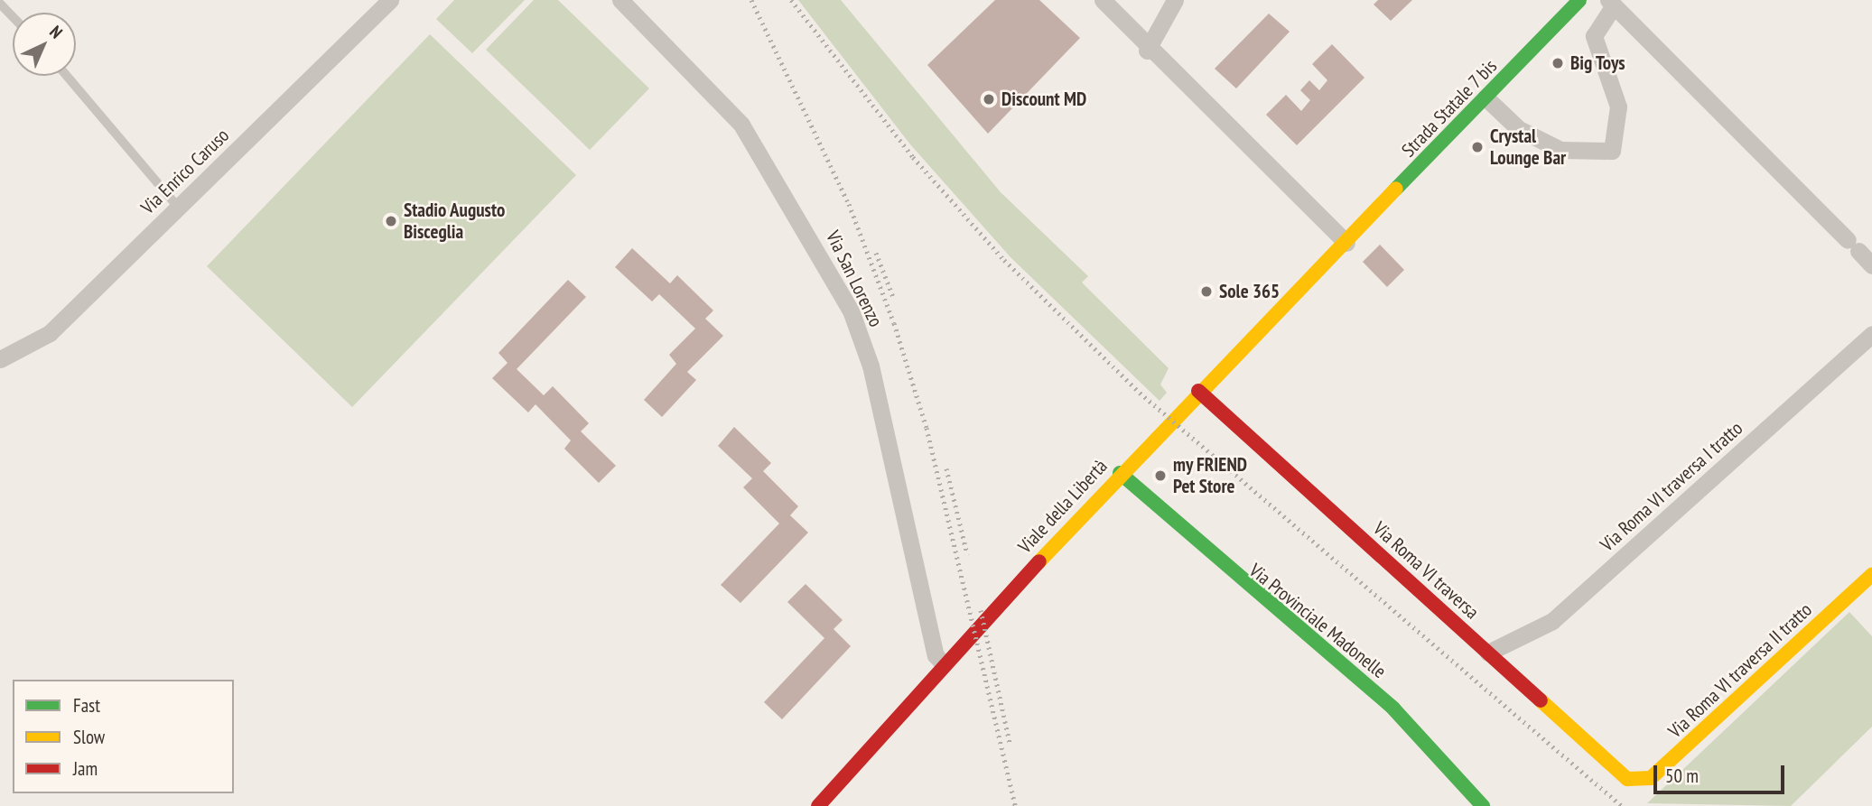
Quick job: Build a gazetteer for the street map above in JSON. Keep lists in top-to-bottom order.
{
  "streets": {
    "street": [
      "Strada Statale 7 bis",
      "Via Enrico Caruso",
      "Via San Lorenzo",
      "Via Roma VI traversa I tratto",
      "Viale della Libertà",
      "Via Roma VI traversa",
      "Via Provinciale Madonelle",
      "Via Roma VI traversa II tratto"
    ]
  },
  "crossings": [
    ["Strada Statale 7 bis", "Viale della Libertà"],
    ["Via San Lorenzo", "Viale della Libertà"],
    ["Via Roma VI traversa I tratto", "Via Roma VI traversa"],
    ["Viale della Libertà", "Via Roma VI traversa"],
    ["Viale della Libertà", "Via Provinciale Madonelle"],
    ["Via Roma VI traversa", "Via Roma VI traversa II tratto"]
  ],
  "places": [
    "Big Toys",
    "Discount MD",
    "Crystal Lounge Bar",
    "Stadio Augusto Bisceglia",
    "Sole 365",
    "my FRIEND Pet Store"
  ],
  "legend": ["Fast", "Slow", "Jam"],
  "scale_bar": "50 m",
  "north": "top right"
}
